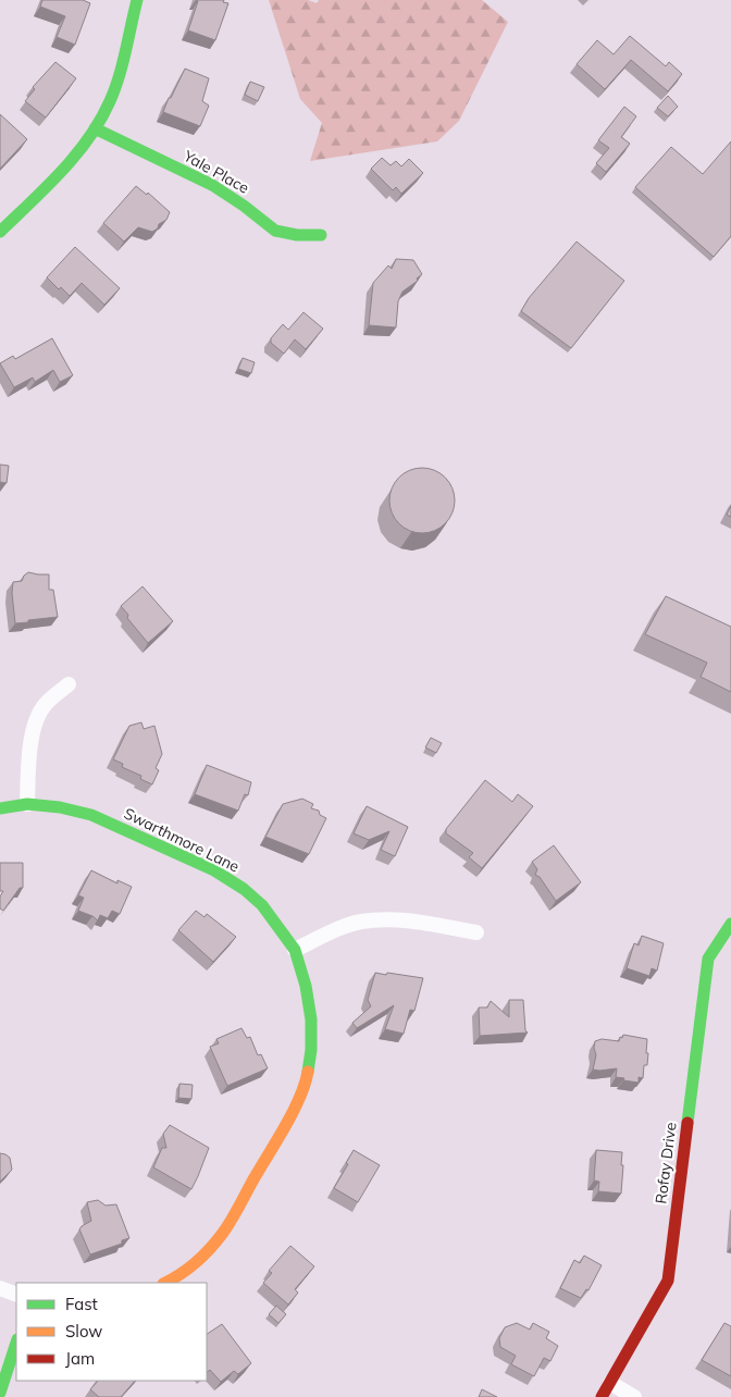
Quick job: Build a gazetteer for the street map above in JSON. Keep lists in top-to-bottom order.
{
  "streets": {
    "street": ["Yale Place", "Swarthmore Lane", "Rofay Drive"]
  },
  "legend": ["Fast", "Slow", "Jam"]
}
